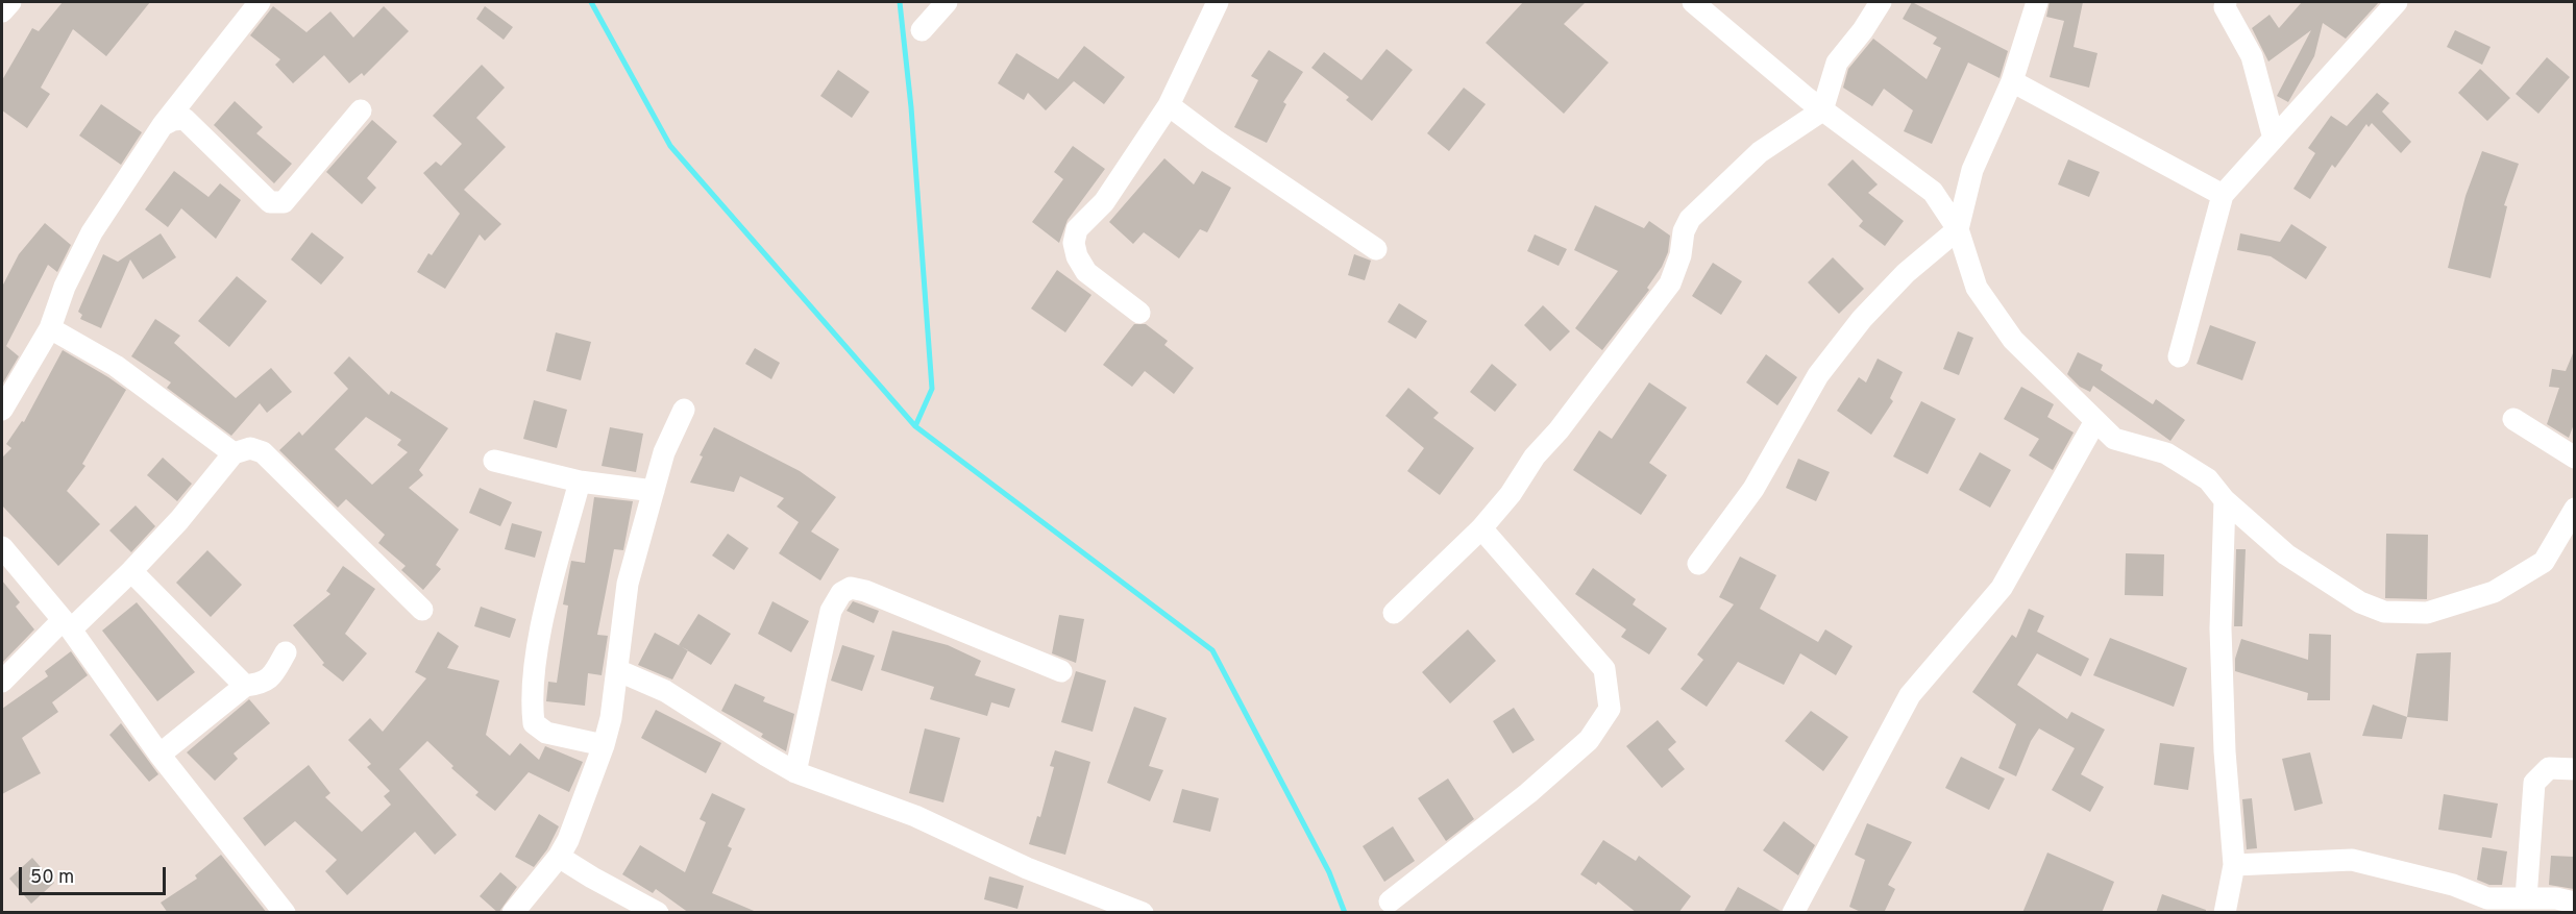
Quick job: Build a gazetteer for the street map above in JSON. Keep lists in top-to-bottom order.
{
  "scale_bar": "50 m"
}
